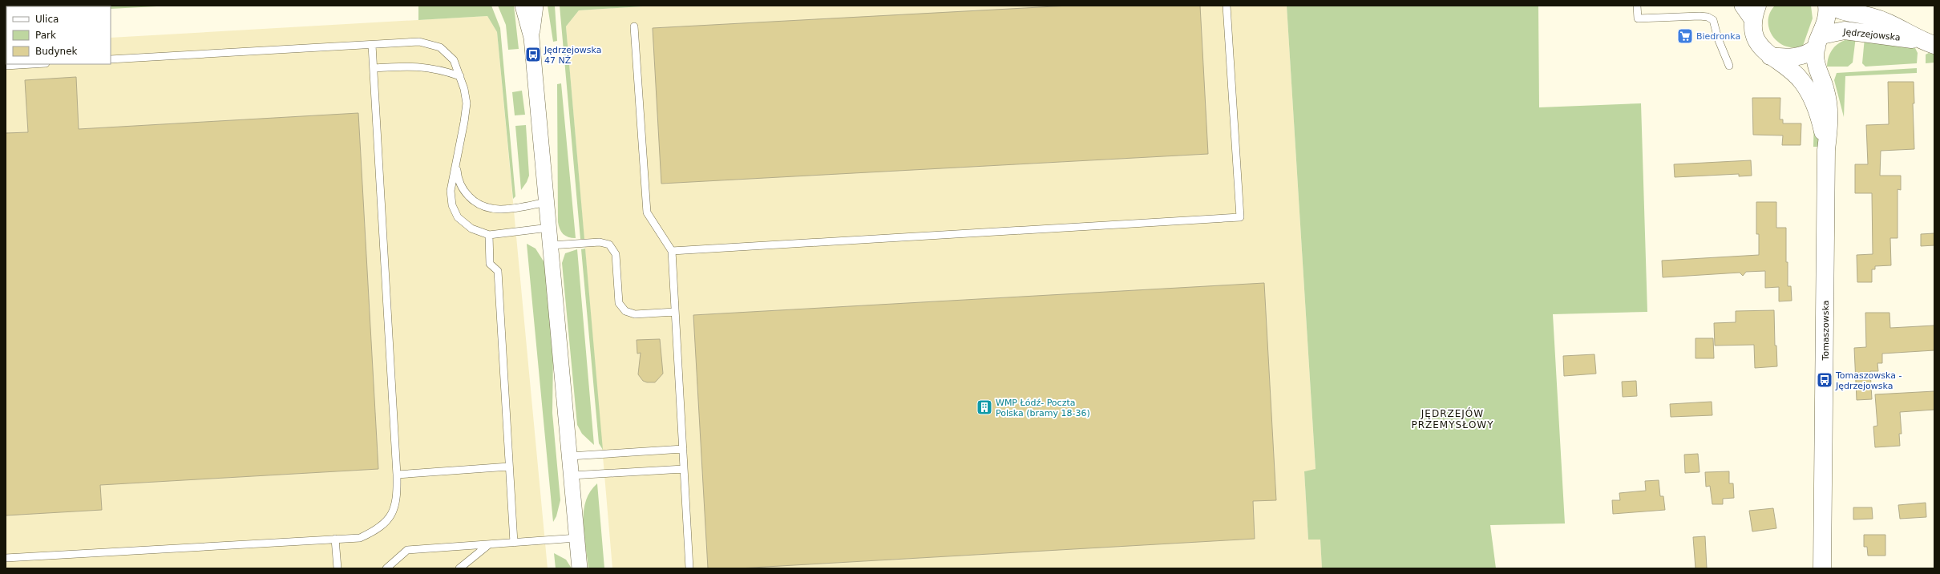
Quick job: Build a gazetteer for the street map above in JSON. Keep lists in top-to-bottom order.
{
  "streets": {
    "street": ["Jędrzejowska", "Tomaszowska"]
  },
  "crossings": [
    ["Jędrzejowska", "Tomaszowska"]
  ],
  "districts": ["JĘDRZEJÓW PRZEMYSŁOWY"],
  "places": {
    "supermarket": ["Biedronka"],
    "bus stop": ["Jędrzejowska 47 NŻ", "Tomaszowska - Jędrzejowska"],
    "building": ["WMP Łódź- Poczta Polska (bramy 18-36)"]
  },
  "legend": ["Ulica", "Park", "Budynek"]
}
